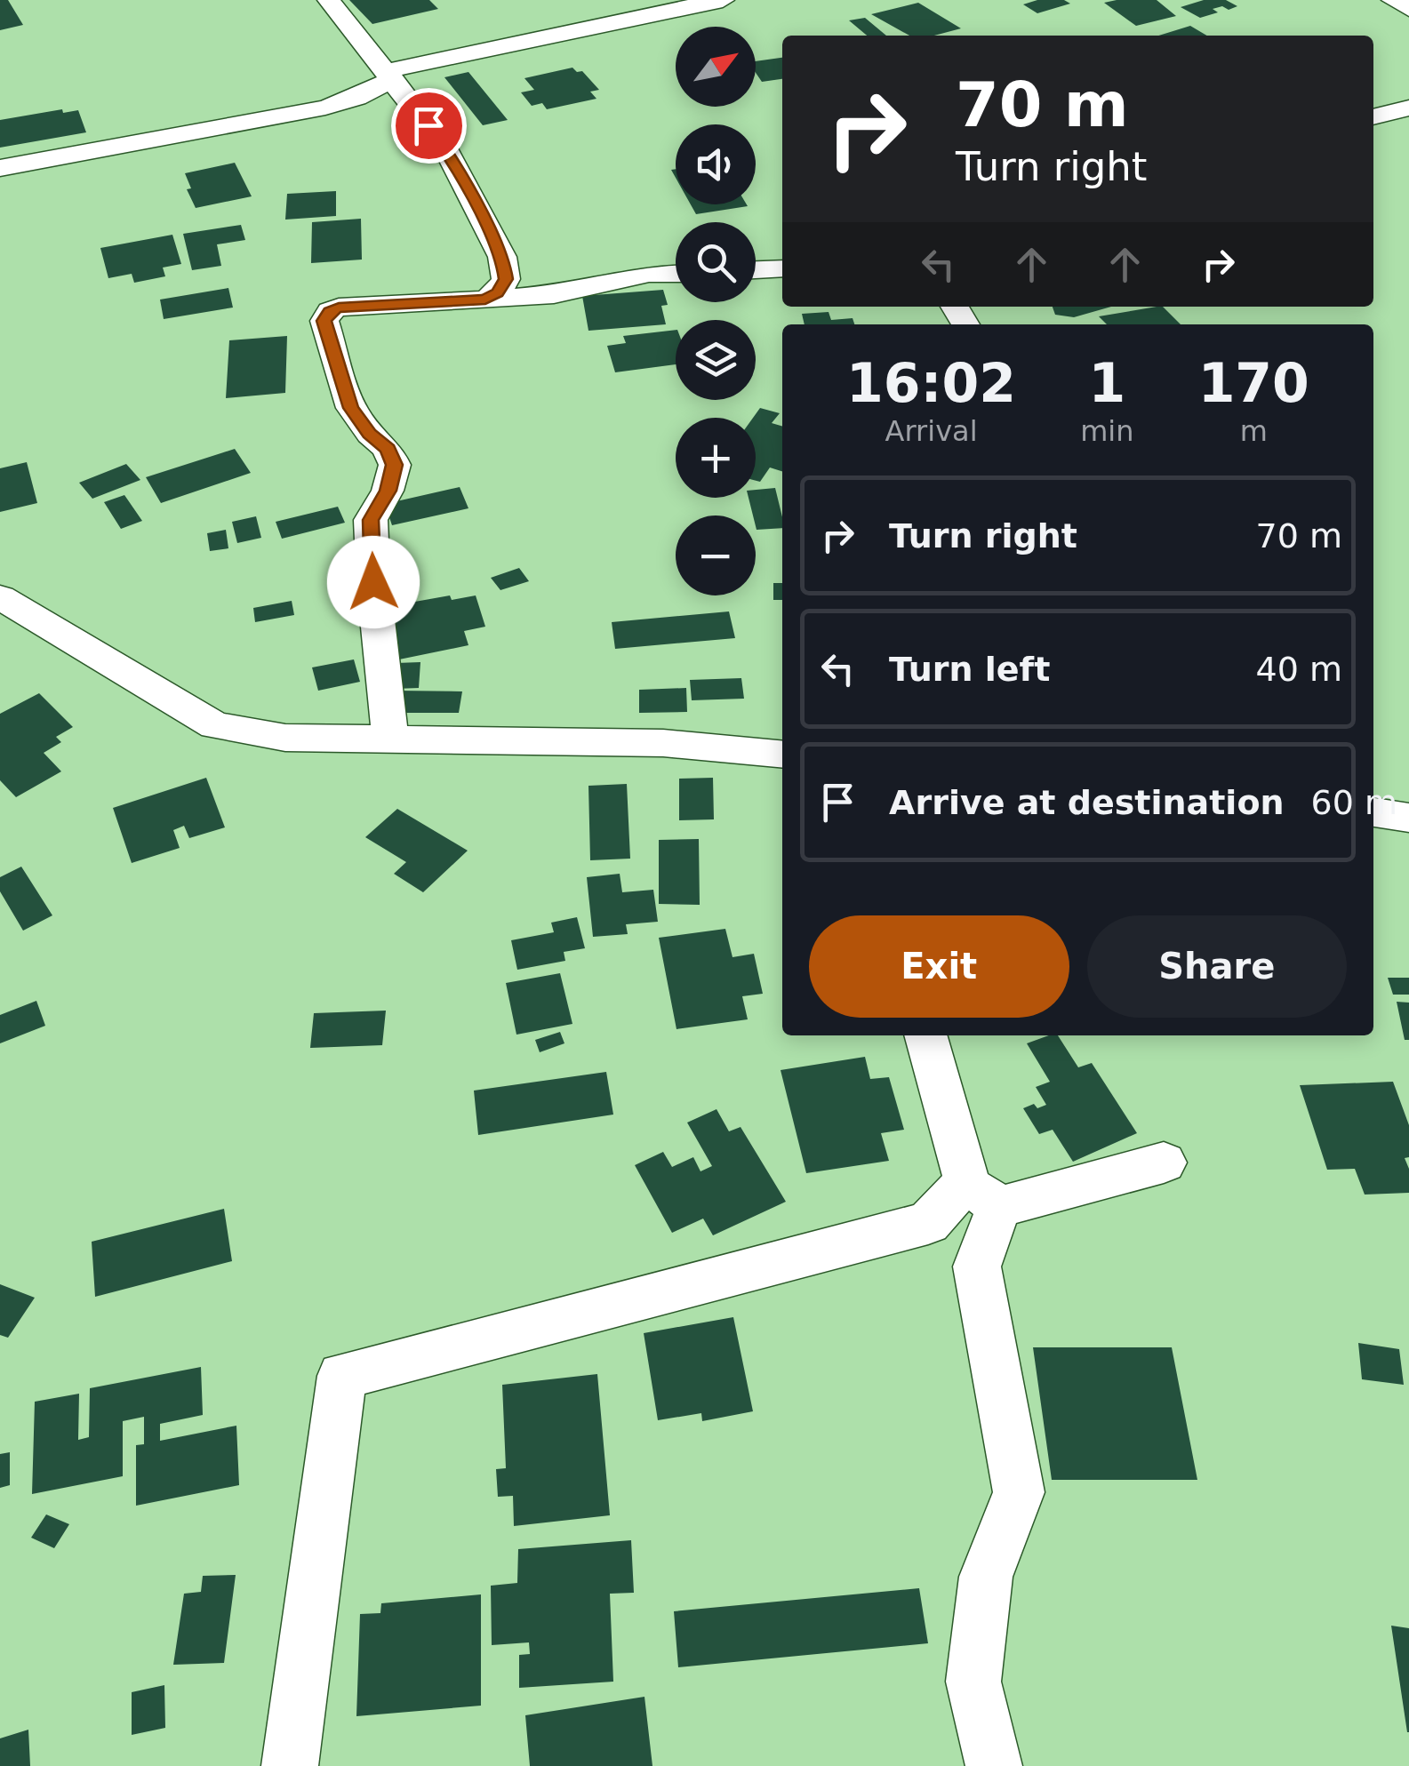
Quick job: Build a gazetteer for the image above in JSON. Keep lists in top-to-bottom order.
{
  "north": "top right",
  "page": {
    "map_buttons": ["+", "−"],
    "turn": ["70 m", "Turn right"],
    "eta": [
      "16:02",
      "Arrival",
      "1",
      "min",
      "170",
      "m"
    ],
    "list": [
      {
        "name": "Turn right",
        "value": "70 m"
      },
      {
        "name": "Turn left",
        "value": "40 m"
      },
      {
        "name": "Arrive at destination",
        "value": "60 m"
      }
    ],
    "buttons": ["Exit", "Share"]
  }
}
